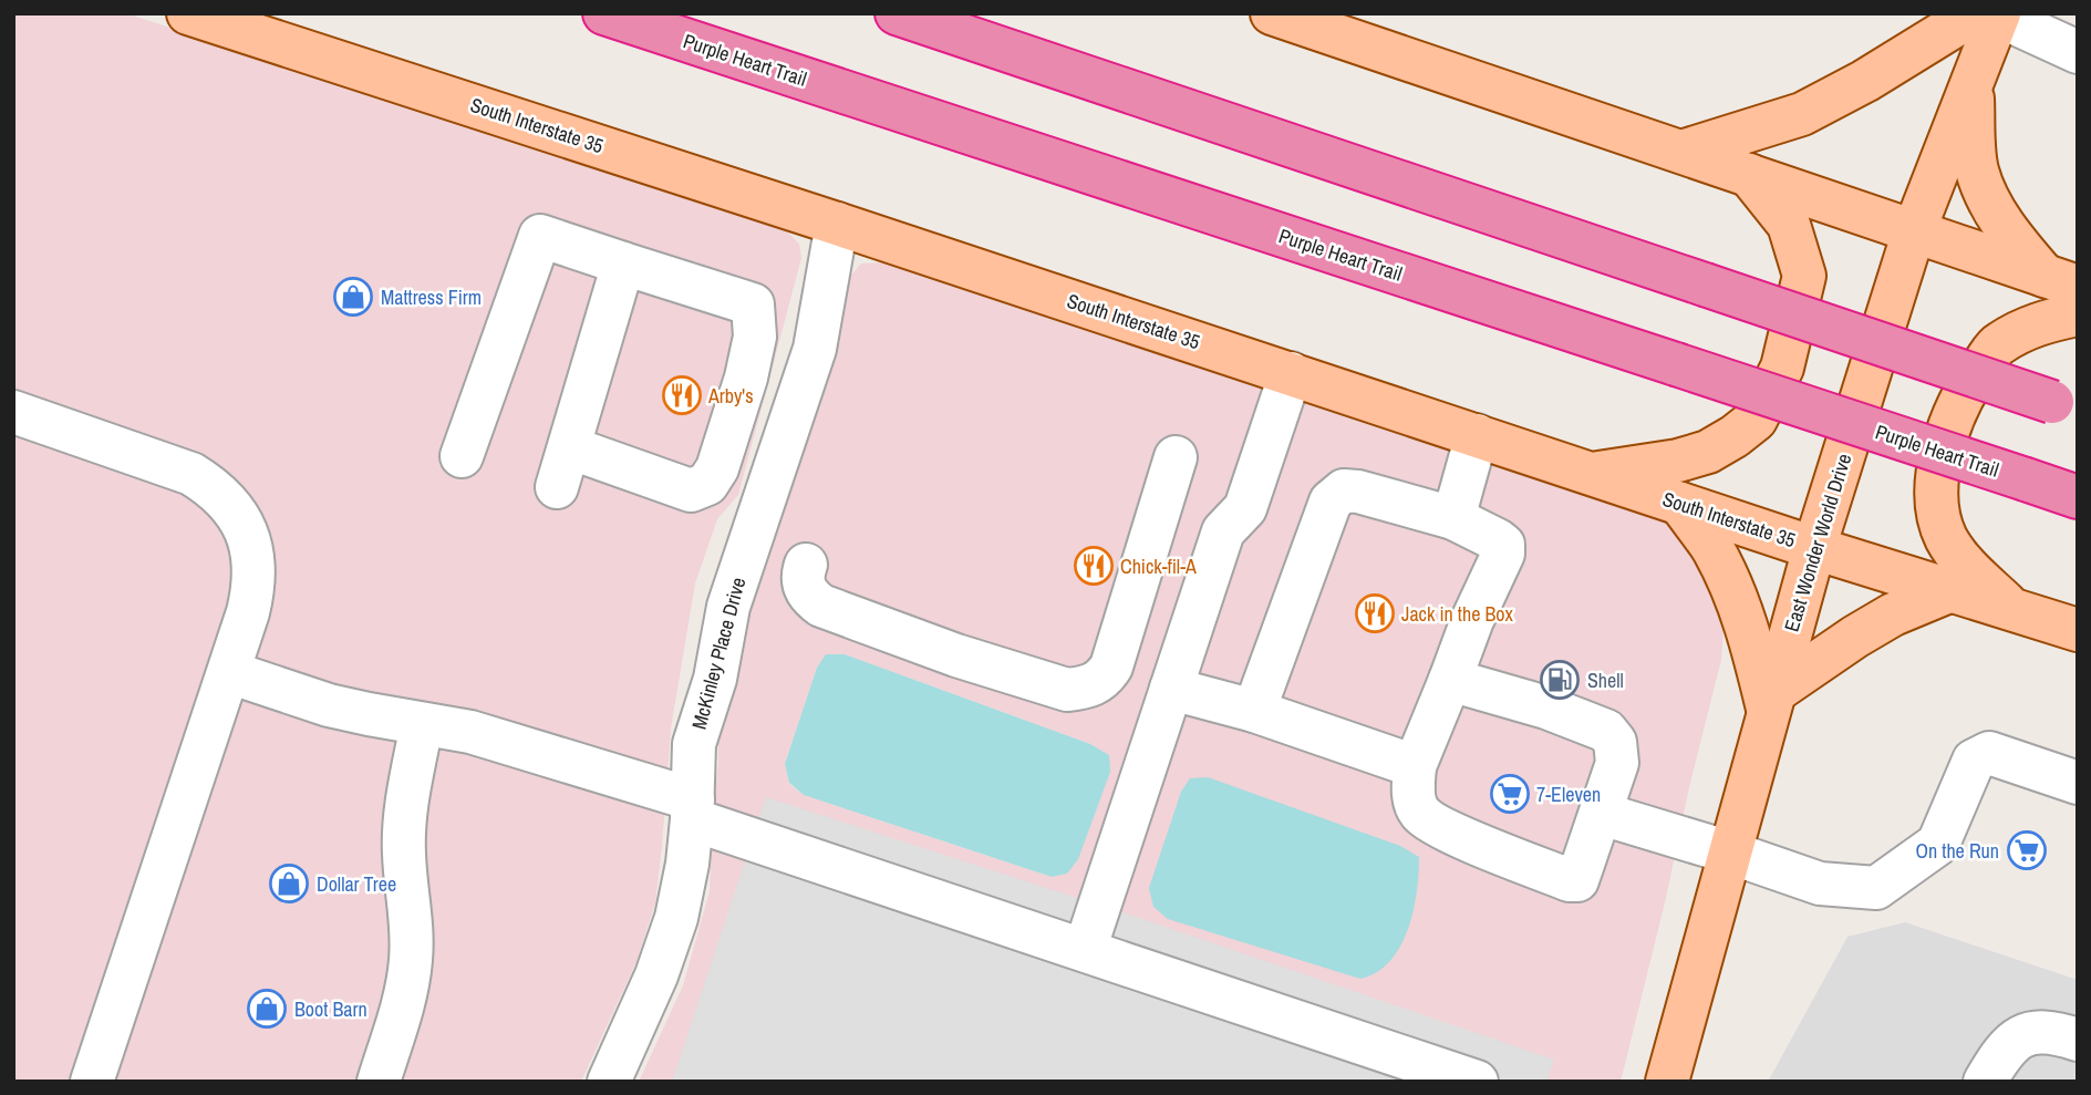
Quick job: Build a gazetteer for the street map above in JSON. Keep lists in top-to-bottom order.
{
  "streets": {
    "highway": ["Purple Heart Trail"],
    "main road": ["South Interstate 35", "East Wonder World Drive"],
    "street": ["McKinley Place Drive"]
  },
  "crossings": [
    ["South Interstate 35", "East Wonder World Drive"],
    ["South Interstate 35", "McKinley Place Drive"]
  ],
  "places": {
    "shop": ["Mattress Firm", "Dollar Tree", "Boot Barn"],
    "restaurant": ["Arby's", "Chick-fil-A", "Jack in the Box"],
    "fuel station": ["Shell"],
    "supermarket": ["7-Eleven", "On the Run"]
  }
}
